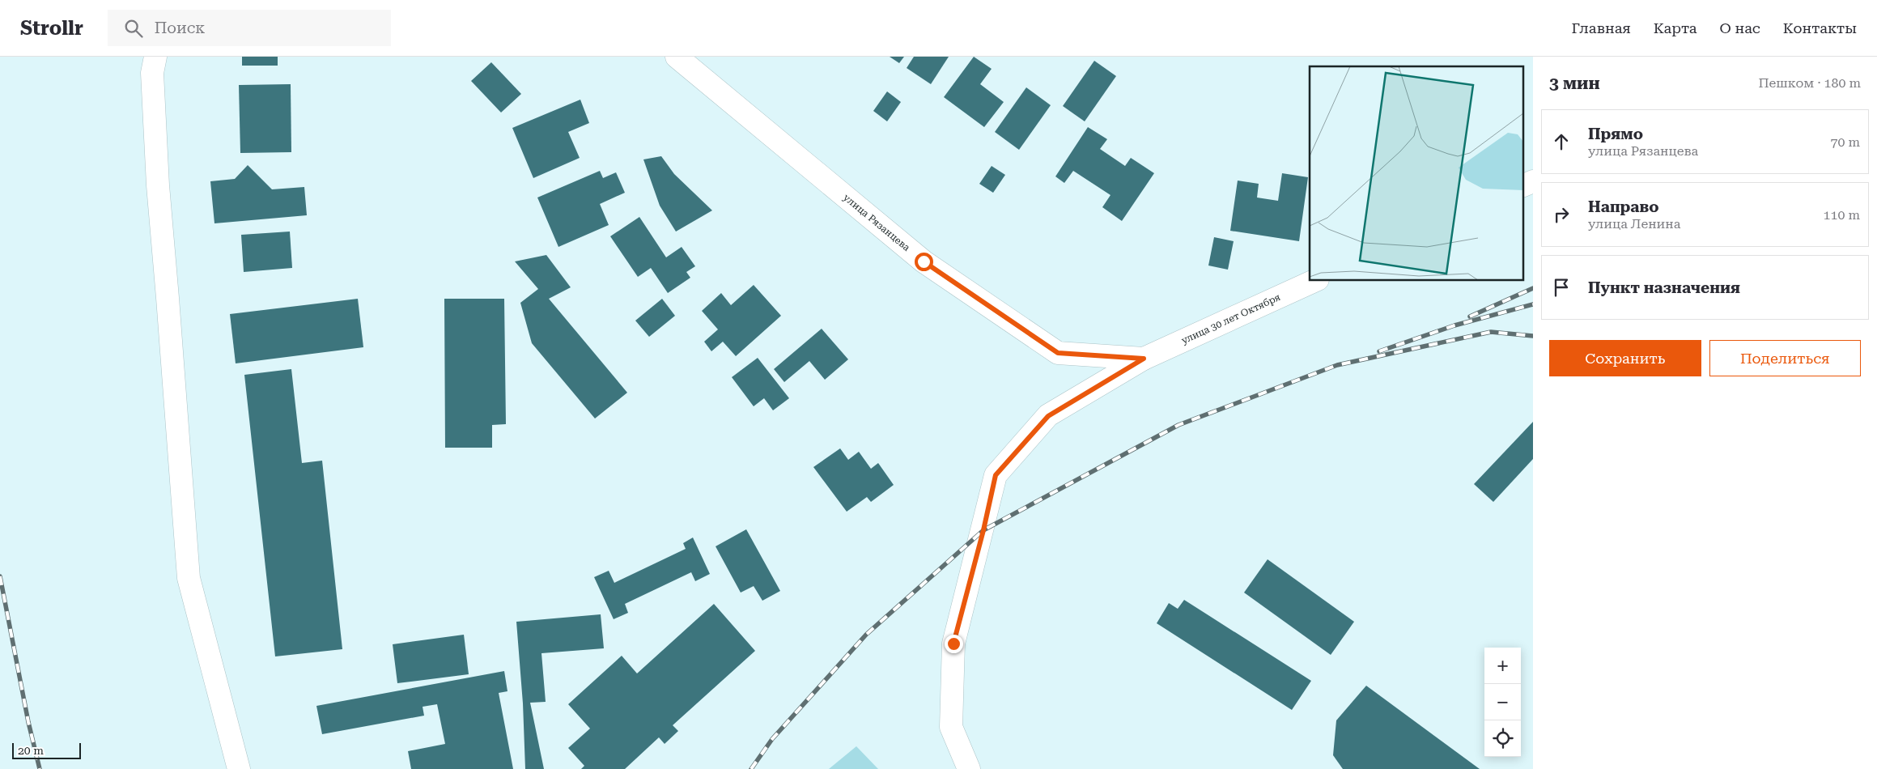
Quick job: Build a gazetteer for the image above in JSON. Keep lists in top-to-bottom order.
{
  "streets": {
    "street": ["улица Рязанцева", "улица 30 лет Октября"]
  },
  "crossings": [
    ["улица Рязанцева", "улица 30 лет Октября"]
  ],
  "scale_bar": "20 m",
  "page": {
    "header": "Strollr",
    "search": "Поиск",
    "nav": [
      "Главная",
      "Карта",
      "О нас",
      "Контакты"
    ],
    "heading": ["3 мин", "Пешком · 180 m"],
    "list": [
      ["Прямо", "улица Рязанцева", "70 m"],
      ["Направо", "улица Ленина", "110 m"],
      "Пункт назначения"
    ],
    "buttons": ["Сохранить", "Поделиться"],
    "map_buttons": ["+", "−"],
    "scale": "20 m"
  }
}
